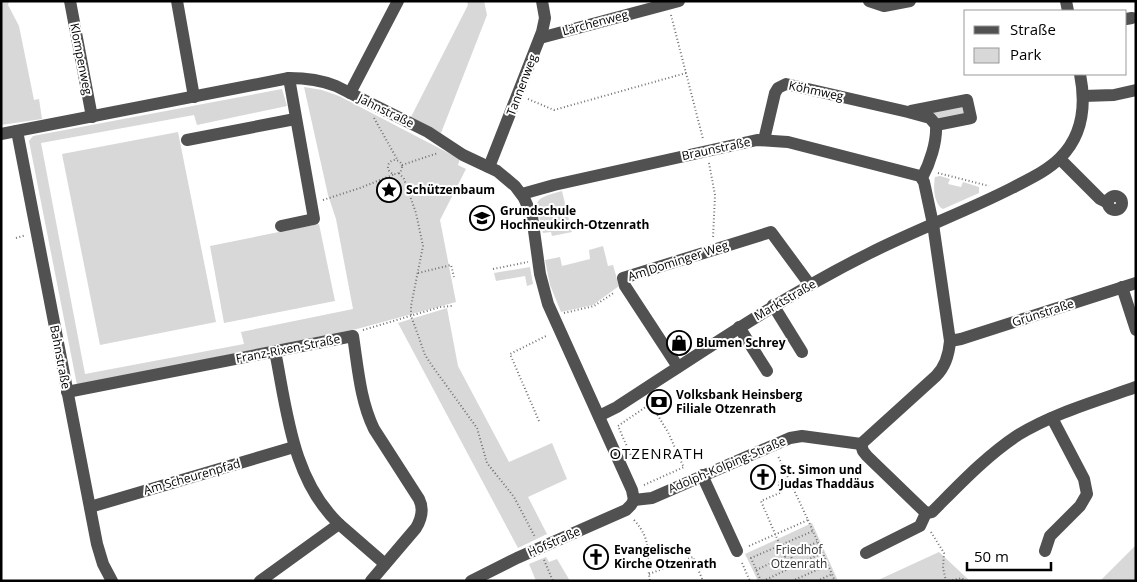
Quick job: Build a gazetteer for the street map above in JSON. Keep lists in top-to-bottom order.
{
  "streets": {
    "street": [
      "Lärchenweg",
      "Klompenweg",
      "Tannenweg",
      "Köhmweg",
      "Jahnstraße",
      "Braunstraße",
      "Am Dominger Weg",
      "Marktstraße",
      "Grünstraße",
      "Franz-Rixen-Straße",
      "Bahnstraße",
      "Adolph-Kolping-Straße",
      "Am Scheurenpfad",
      "Hofstraße"
    ]
  },
  "crossings": [
    ["Lärchenweg", "Tannenweg"],
    ["Klompenweg", "Jahnstraße"],
    ["Tannenweg", "Jahnstraße"],
    ["Köhmweg", "Braunstraße"],
    ["Jahnstraße", "Braunstraße"],
    ["Jahnstraße", "Marktstraße"],
    ["Jahnstraße", "Bahnstraße"],
    ["Am Dominger Weg", "Marktstraße"],
    ["Franz-Rixen-Straße", "Bahnstraße"],
    ["Bahnstraße", "Am Scheurenpfad"],
    ["Adolph-Kolping-Straße", "Hofstraße"]
  ],
  "districts": ["OTZENRATH"],
  "parks": ["Friedhof Otzenrath"],
  "places": {
    "place": ["Schützenbaum"],
    "school or university": ["Grundschule Hochneukirch-Otzenrath"],
    "shop": ["Blumen Schrey"],
    "bank": ["Volksbank Heinsberg Filiale Otzenrath"],
    "church": ["St. Simon und Judas Thaddäus", "Evangelische Kirche Otzenrath"]
  },
  "legend": ["Straße", "Park"],
  "scale_bar": "50 m"
}
